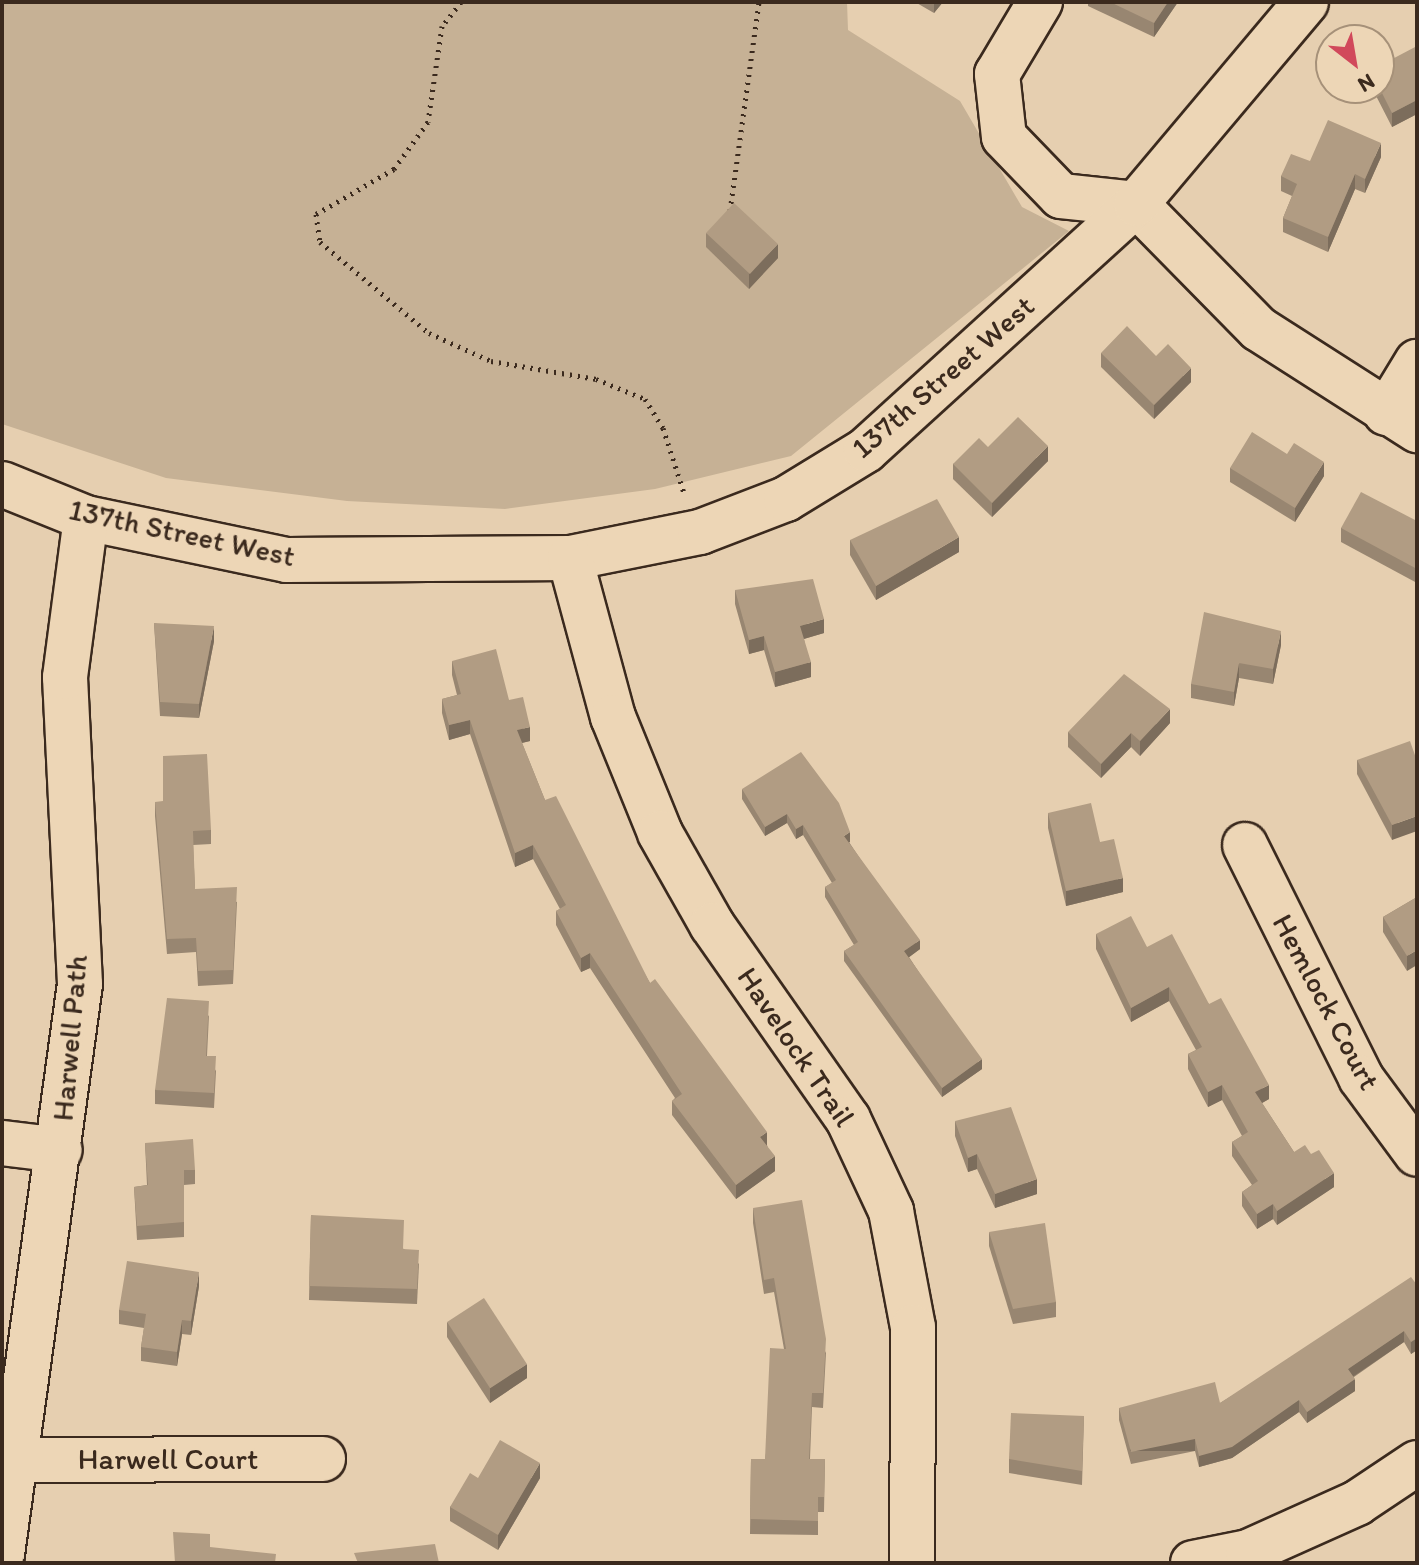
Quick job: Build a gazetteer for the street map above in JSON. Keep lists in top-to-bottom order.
{
  "streets": {
    "street": [
      "137th Street West",
      "Hemlock Court",
      "Harwell Path",
      "Havelock Trail",
      "Harwell Court"
    ]
  },
  "crossings": [
    ["137th Street West", "Harwell Path"],
    ["137th Street West", "Havelock Trail"],
    ["Harwell Path", "Harwell Court"]
  ],
  "north": "bottom right"
}
